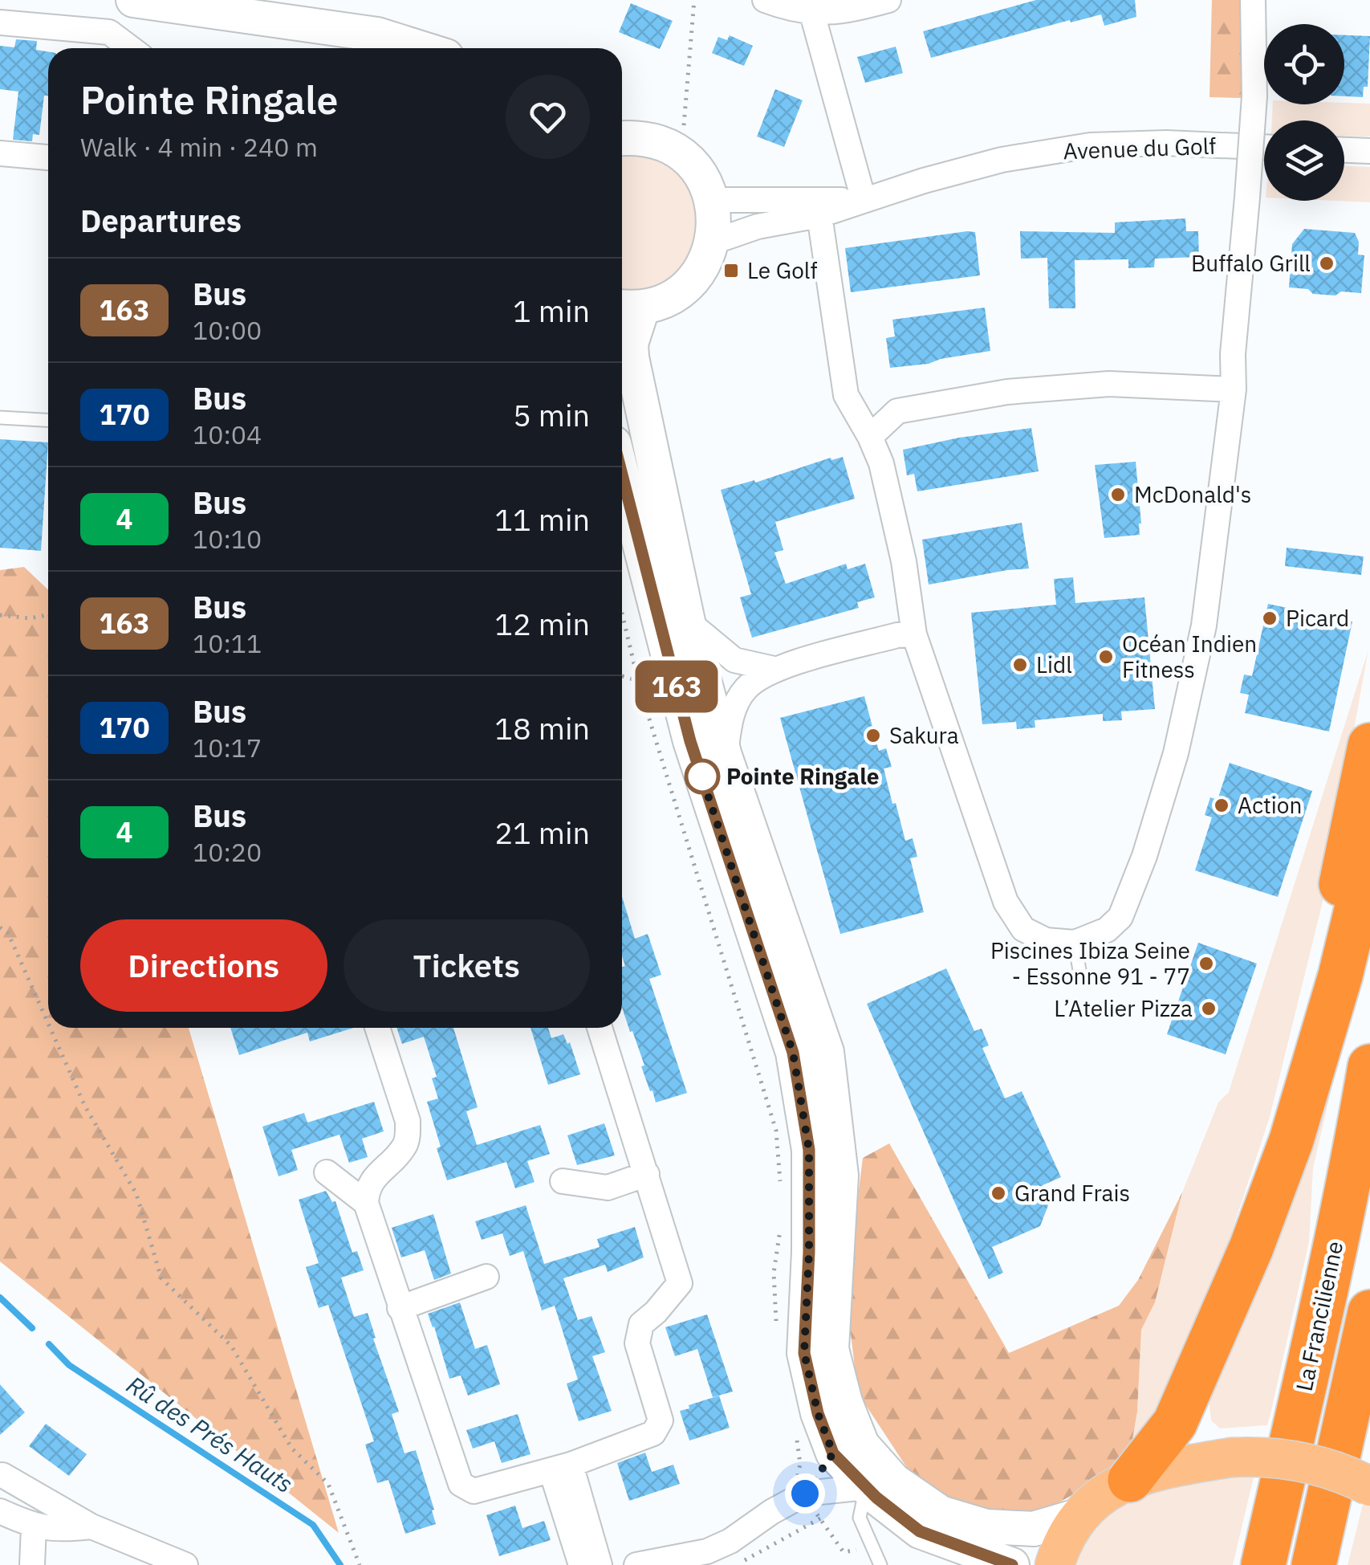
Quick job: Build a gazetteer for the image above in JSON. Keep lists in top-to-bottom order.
{
  "streets": {
    "highway": ["La Francilienne"],
    "street": ["Avenue du Golf"]
  },
  "water": ["Rû des Prés Hauts"],
  "places": {
    "other": [
      "Buffalo Grill",
      "McDonald's",
      "Picard",
      "Océan Indien Fitness",
      "Lidl",
      "Sakura",
      "Pointe Ringale",
      "Action",
      "Piscines Ibiza Seine - Essonne 91 - 77",
      "L’Atelier Pizza",
      "Grand Frais"
    ],
    "transit": ["Le Golf"]
  },
  "lines": ["bus line 163"],
  "page": {
    "on_map": "163",
    "heading": [
      ["Pointe Ringale", "Walk · 4 min · 240 m"],
      "Departures"
    ],
    "list": [
      {
        "mark": "163",
        "name": "Bus",
        "note": "10:00",
        "value": "1 min"
      },
      {
        "mark": "170",
        "name": "Bus",
        "note": "10:04",
        "value": "5 min"
      },
      {
        "mark": "4",
        "name": "Bus",
        "note": "10:10",
        "value": "11 min"
      },
      {
        "mark": "163",
        "name": "Bus",
        "note": "10:11",
        "value": "12 min"
      },
      {
        "mark": "170",
        "name": "Bus",
        "note": "10:17",
        "value": "18 min"
      },
      {
        "mark": "4",
        "name": "Bus",
        "note": "10:20",
        "value": "21 min"
      }
    ],
    "buttons": ["Directions", "Tickets"]
  }
}
